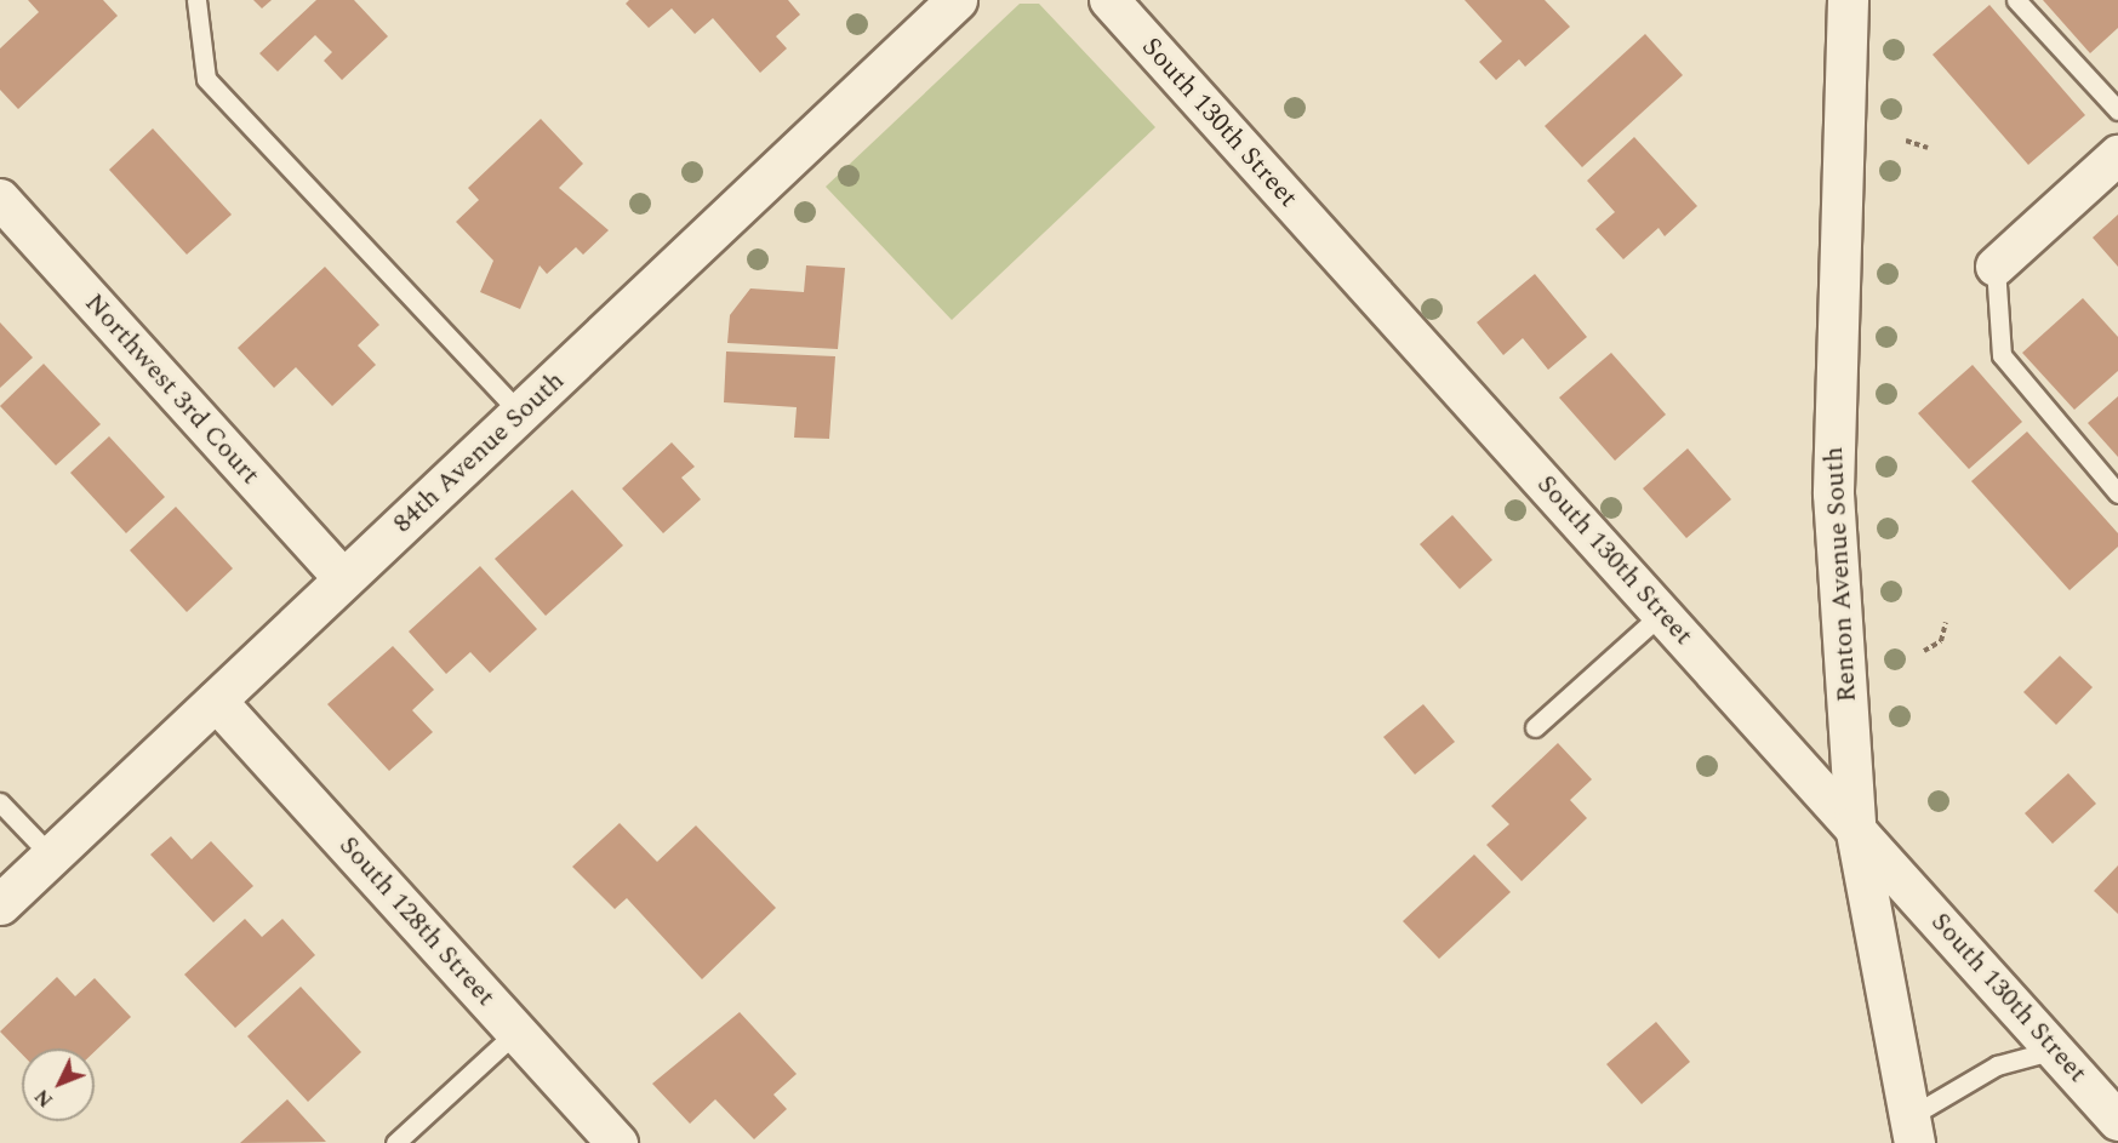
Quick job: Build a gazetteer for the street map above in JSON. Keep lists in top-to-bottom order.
{
  "streets": {
    "street": [
      "South 130th Street",
      "Northwest 3rd Court",
      "84th Avenue South",
      "Renton Avenue South",
      "South 128th Street"
    ]
  },
  "crossings": [
    ["South 130th Street", "Renton Avenue South"],
    ["Northwest 3rd Court", "84th Avenue South"],
    ["84th Avenue South", "South 128th Street"]
  ],
  "north": "bottom left"
}
